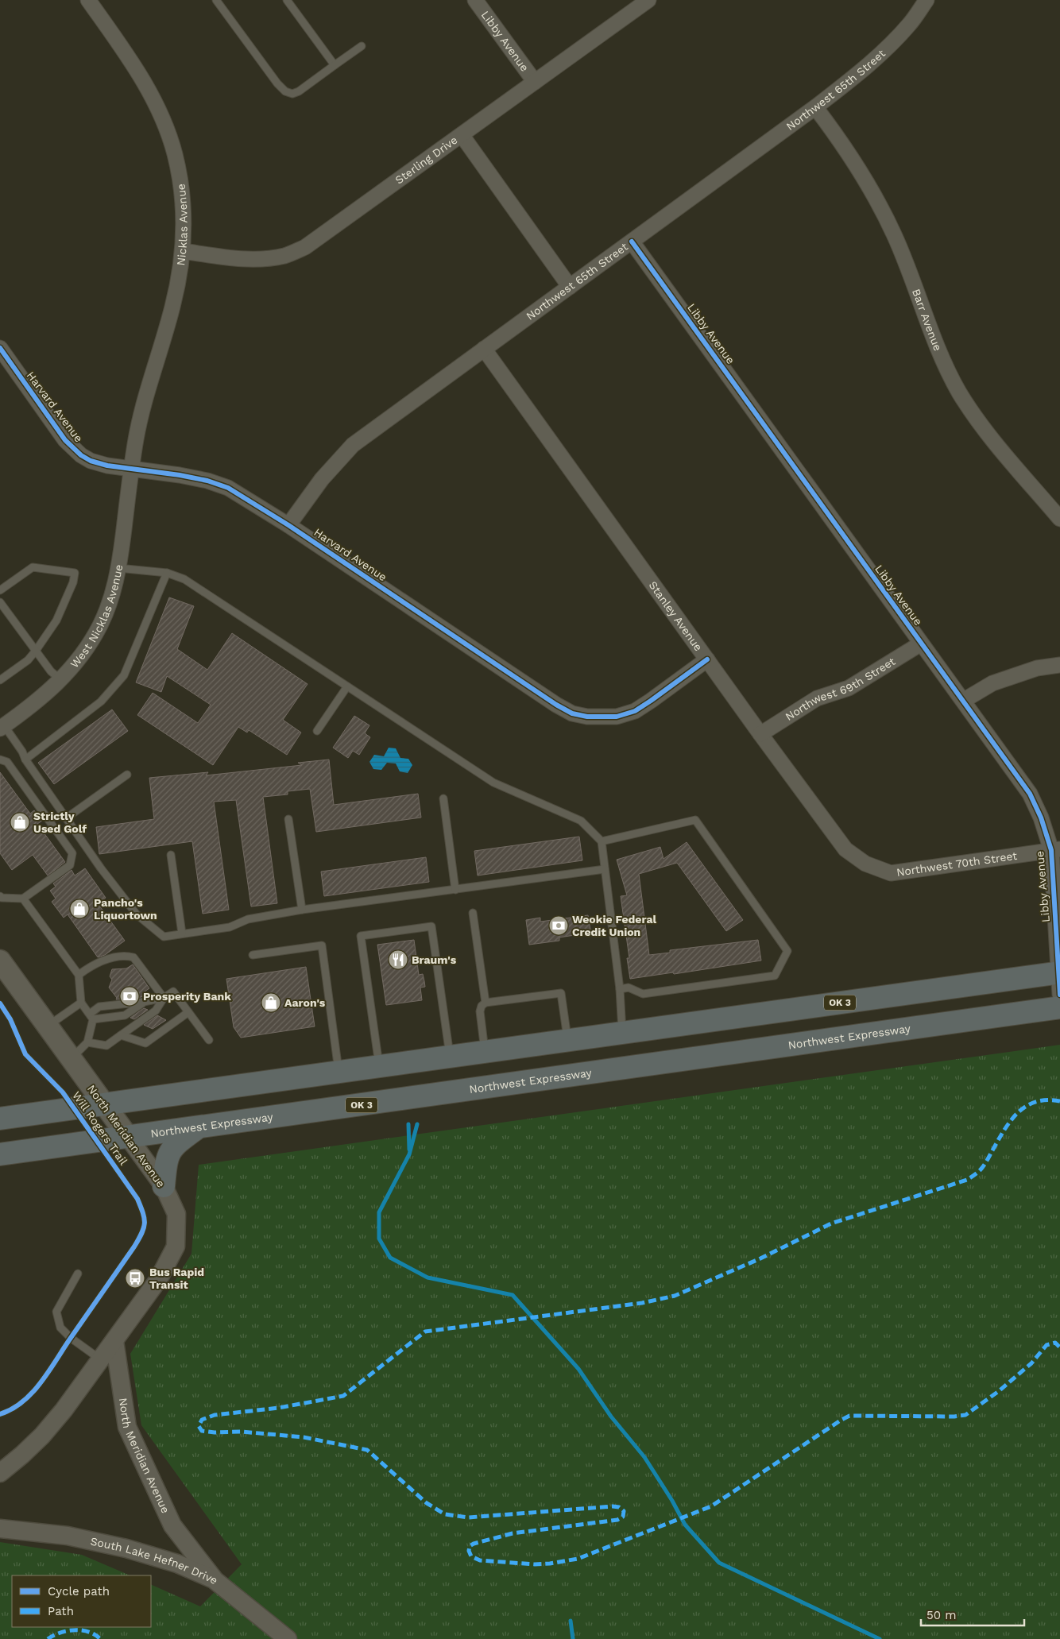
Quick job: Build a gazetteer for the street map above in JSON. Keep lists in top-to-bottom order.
{
  "streets": {
    "highway": ["OK 3", "Northwest Expressway"],
    "main road": ["North Meridian Avenue"],
    "street": [
      "Libby Avenue",
      "Northwest 65th Street",
      "Sterling Drive",
      "Nicklas Avenue",
      "Barr Avenue",
      "Harvard Avenue",
      "West Nicklas Avenue",
      "Stanley Avenue",
      "Northwest 69th Street",
      "Northwest 70th Street",
      "South Lake Hefner Drive"
    ],
    "cycle path": ["Will Rogers Trail"]
  },
  "crossings": [
    ["Libby Avenue", "Northwest 65th Street"],
    ["Libby Avenue", "Sterling Drive"],
    ["Libby Avenue", "Northwest 69th Street"],
    ["Libby Avenue", "Northwest 70th Street"],
    ["Libby Avenue", "OK 3"],
    ["Northwest 65th Street", "Barr Avenue"],
    ["Northwest 65th Street", "Harvard Avenue"],
    ["Northwest 65th Street", "Stanley Avenue"],
    ["Sterling Drive", "Nicklas Avenue"],
    ["Nicklas Avenue", "Harvard Avenue"],
    ["Nicklas Avenue", "West Nicklas Avenue"],
    ["Harvard Avenue", "West Nicklas Avenue"],
    ["Harvard Avenue", "Stanley Avenue"],
    ["Stanley Avenue", "Northwest 69th Street"],
    ["Stanley Avenue", "Northwest 70th Street"],
    ["OK 3", "North Meridian Avenue"],
    ["Northwest Expressway", "North Meridian Avenue"],
    ["North Meridian Avenue", "South Lake Hefner Drive"]
  ],
  "places": {
    "shop": ["Strictly Used Golf", "Pancho's Liquortown", "Aaron's"],
    "bank": ["Weokie Federal Credit Union", "Prosperity Bank"],
    "restaurant": ["Braum's"],
    "bus stop": ["Bus Rapid Transit"]
  },
  "legend": ["Cycle path", "Path"],
  "scale_bar": "50 m"
}
